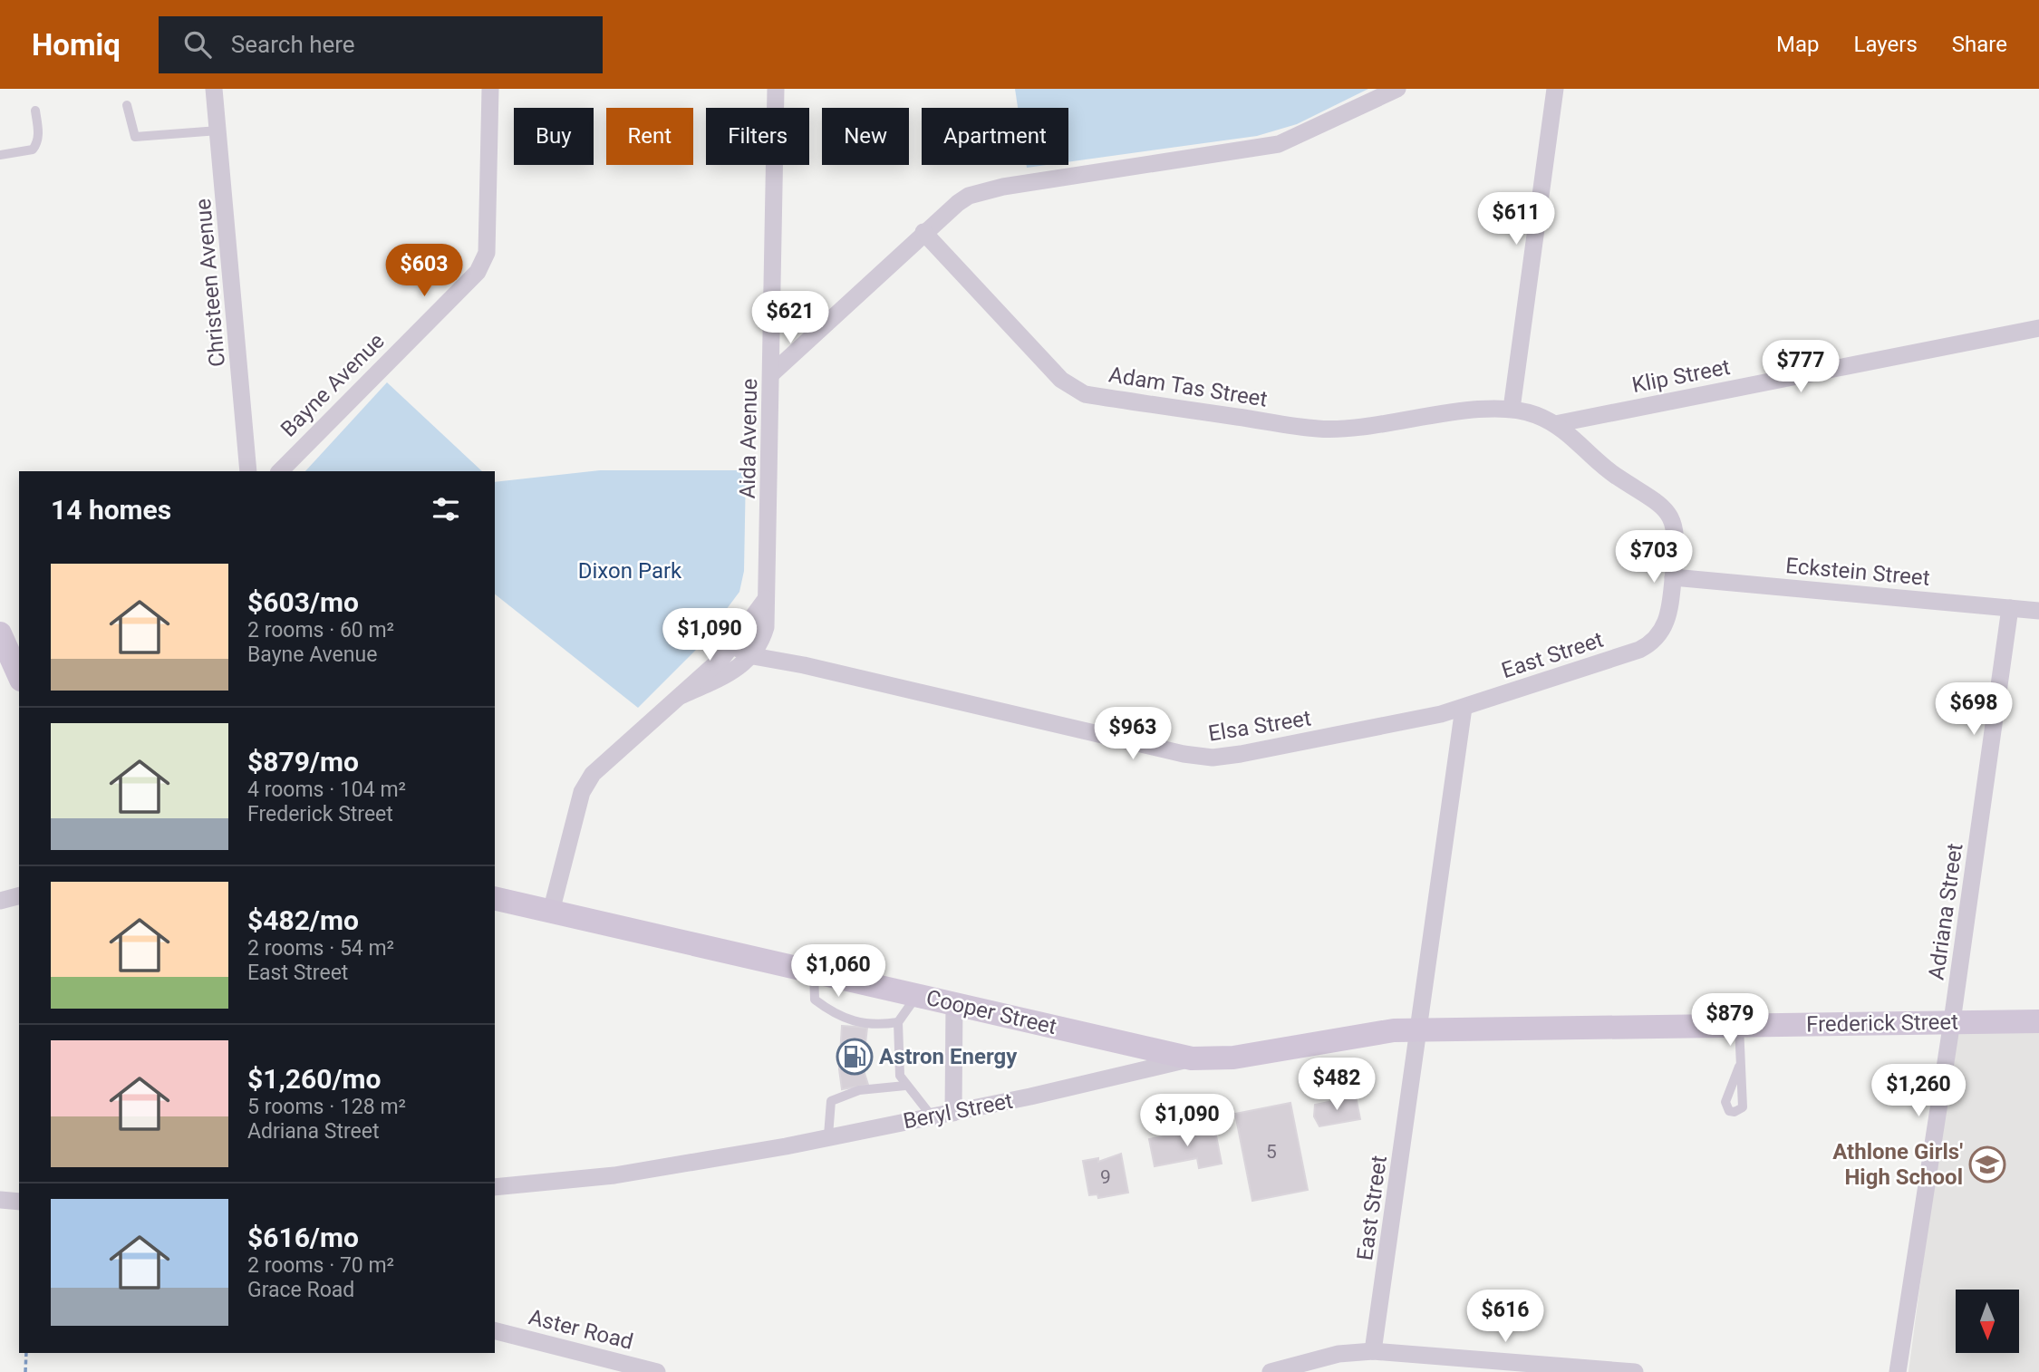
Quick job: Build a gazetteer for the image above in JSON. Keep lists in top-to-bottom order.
{
  "streets": {
    "main road": ["Cooper Street", "Frederick Street", "Beryl Street"],
    "street": [
      "Christeen Avenue",
      "Klip Street",
      "Bayne Avenue",
      "Adam Tas Street",
      "Aida Avenue",
      "Eckstein Street",
      "East Street",
      "Elsa Street",
      "Adriana Street",
      "Aster Road"
    ]
  },
  "crossings": [
    ["Klip Street", "East Street"],
    ["Adam Tas Street", "East Street"],
    ["Aida Avenue", "Elsa Street"],
    ["Aida Avenue", "Cooper Street"],
    ["Eckstein Street", "East Street"],
    ["Eckstein Street", "Adriana Street"],
    ["East Street", "Elsa Street"],
    ["East Street", "Frederick Street"],
    ["East Street", "Beryl Street"],
    ["Adriana Street", "Frederick Street"],
    ["Cooper Street", "Beryl Street"],
    ["Frederick Street", "Beryl Street"]
  ],
  "parks": ["Dixon Park"],
  "places": {
    "fuel station": ["Astron Energy"],
    "school or university": ["Athlone Girls' High School"]
  },
  "house_numbers": ["5", "9"],
  "north": "bottom",
  "page": {
    "header": "Homiq",
    "search": "Search here",
    "nav": ["Map", "Layers", "Share"],
    "chip": [
      "Buy",
      "Rent",
      "Filters",
      "New",
      "Apartment"
    ],
    "price": [
      "$611",
      "$603",
      "$621",
      "$777",
      "$703",
      "$1,090",
      "$698",
      "$963",
      "$1,060",
      "$879",
      "$482",
      "$1,260",
      "$1,090",
      "$616"
    ],
    "heading": "14 homes",
    "list": [
      {
        "name": "$603/mo",
        "note": "2 rooms · 60 m² · Bayne Avenue"
      },
      {
        "name": "$879/mo",
        "note": "4 rooms · 104 m² · Frederick Street"
      },
      {
        "name": "$482/mo",
        "note": "2 rooms · 54 m² · East Street"
      },
      {
        "name": "$1,260/mo",
        "note": "5 rooms · 128 m² · Adriana Street"
      },
      {
        "name": "$616/mo",
        "note": "2 rooms · 70 m² · Grace Road"
      }
    ]
  }
}
